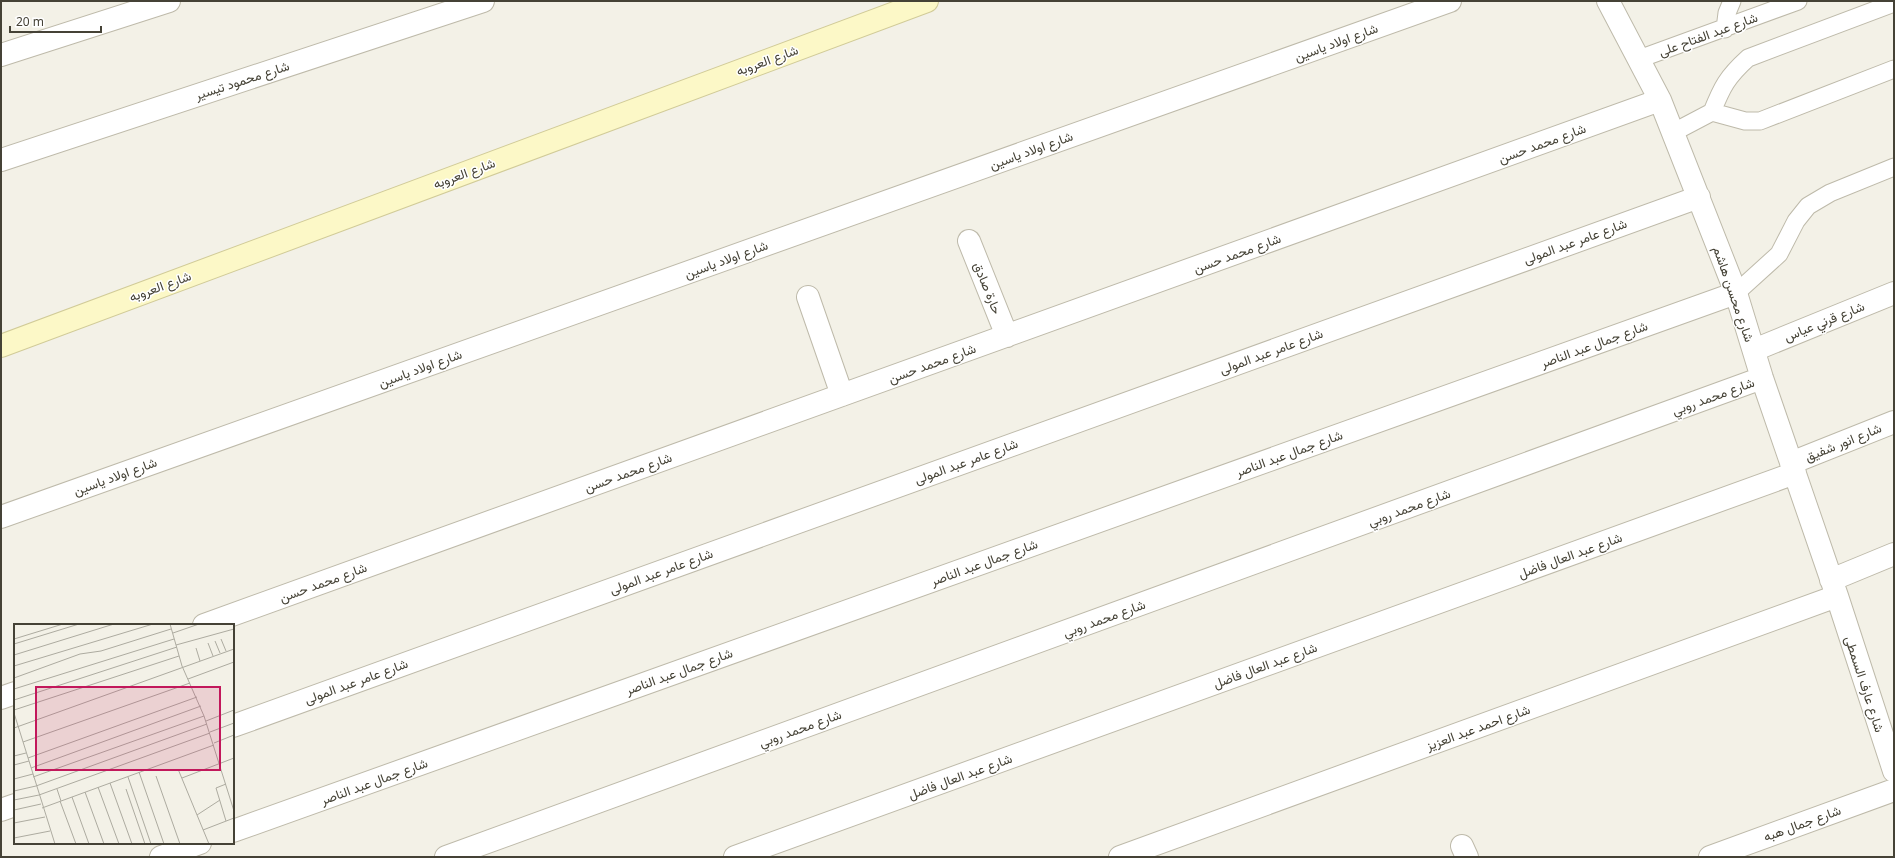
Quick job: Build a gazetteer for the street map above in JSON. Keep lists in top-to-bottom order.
{
  "streets": {
    "street": [
      "شارع اولاد ياسين",
      "شارع العروبه",
      "شارع محمود تيسير",
      "شارع محمد حسن",
      "شارع عامر عبد المولى",
      "حارة صادق",
      "شارع محسن هاشم",
      "شارع قرني عياس",
      "شارع جمال عبد الناصر",
      "شارع محمد روبي",
      "شارع انور شفيق",
      "شارع عبد العال فاضل",
      "شارع عارف السمطى",
      "شارع احمد عبد العزيز",
      "شارع جمال هبه"
    ],
    "lane": ["شارع عبد الفتاح على"]
  },
  "crossings": [
    ["شارع عبد الفتاح على", "شارع محسن هاشم"],
    ["شارع محمد حسن", "حارة صادق"],
    ["شارع محمد حسن", "شارع محسن هاشم"],
    ["شارع عامر عبد المولى", "شارع محسن هاشم"],
    ["شارع محسن هاشم", "شارع قرني عياس"],
    ["شارع محسن هاشم", "شارع جمال عبد الناصر"],
    ["شارع محسن هاشم", "شارع محمد روبي"],
    ["شارع محسن هاشم", "شارع انور شفيق"],
    ["شارع محسن هاشم", "شارع عبد العال فاضل"],
    ["شارع محسن هاشم", "شارع عارف السمطى"],
    ["شارع محسن هاشم", "شارع احمد عبد العزيز"],
    ["شارع انور شفيق", "شارع عبد العال فاضل"],
    ["شارع عارف السمطى", "شارع احمد عبد العزيز"]
  ],
  "scale_bar": "20 m"
}
